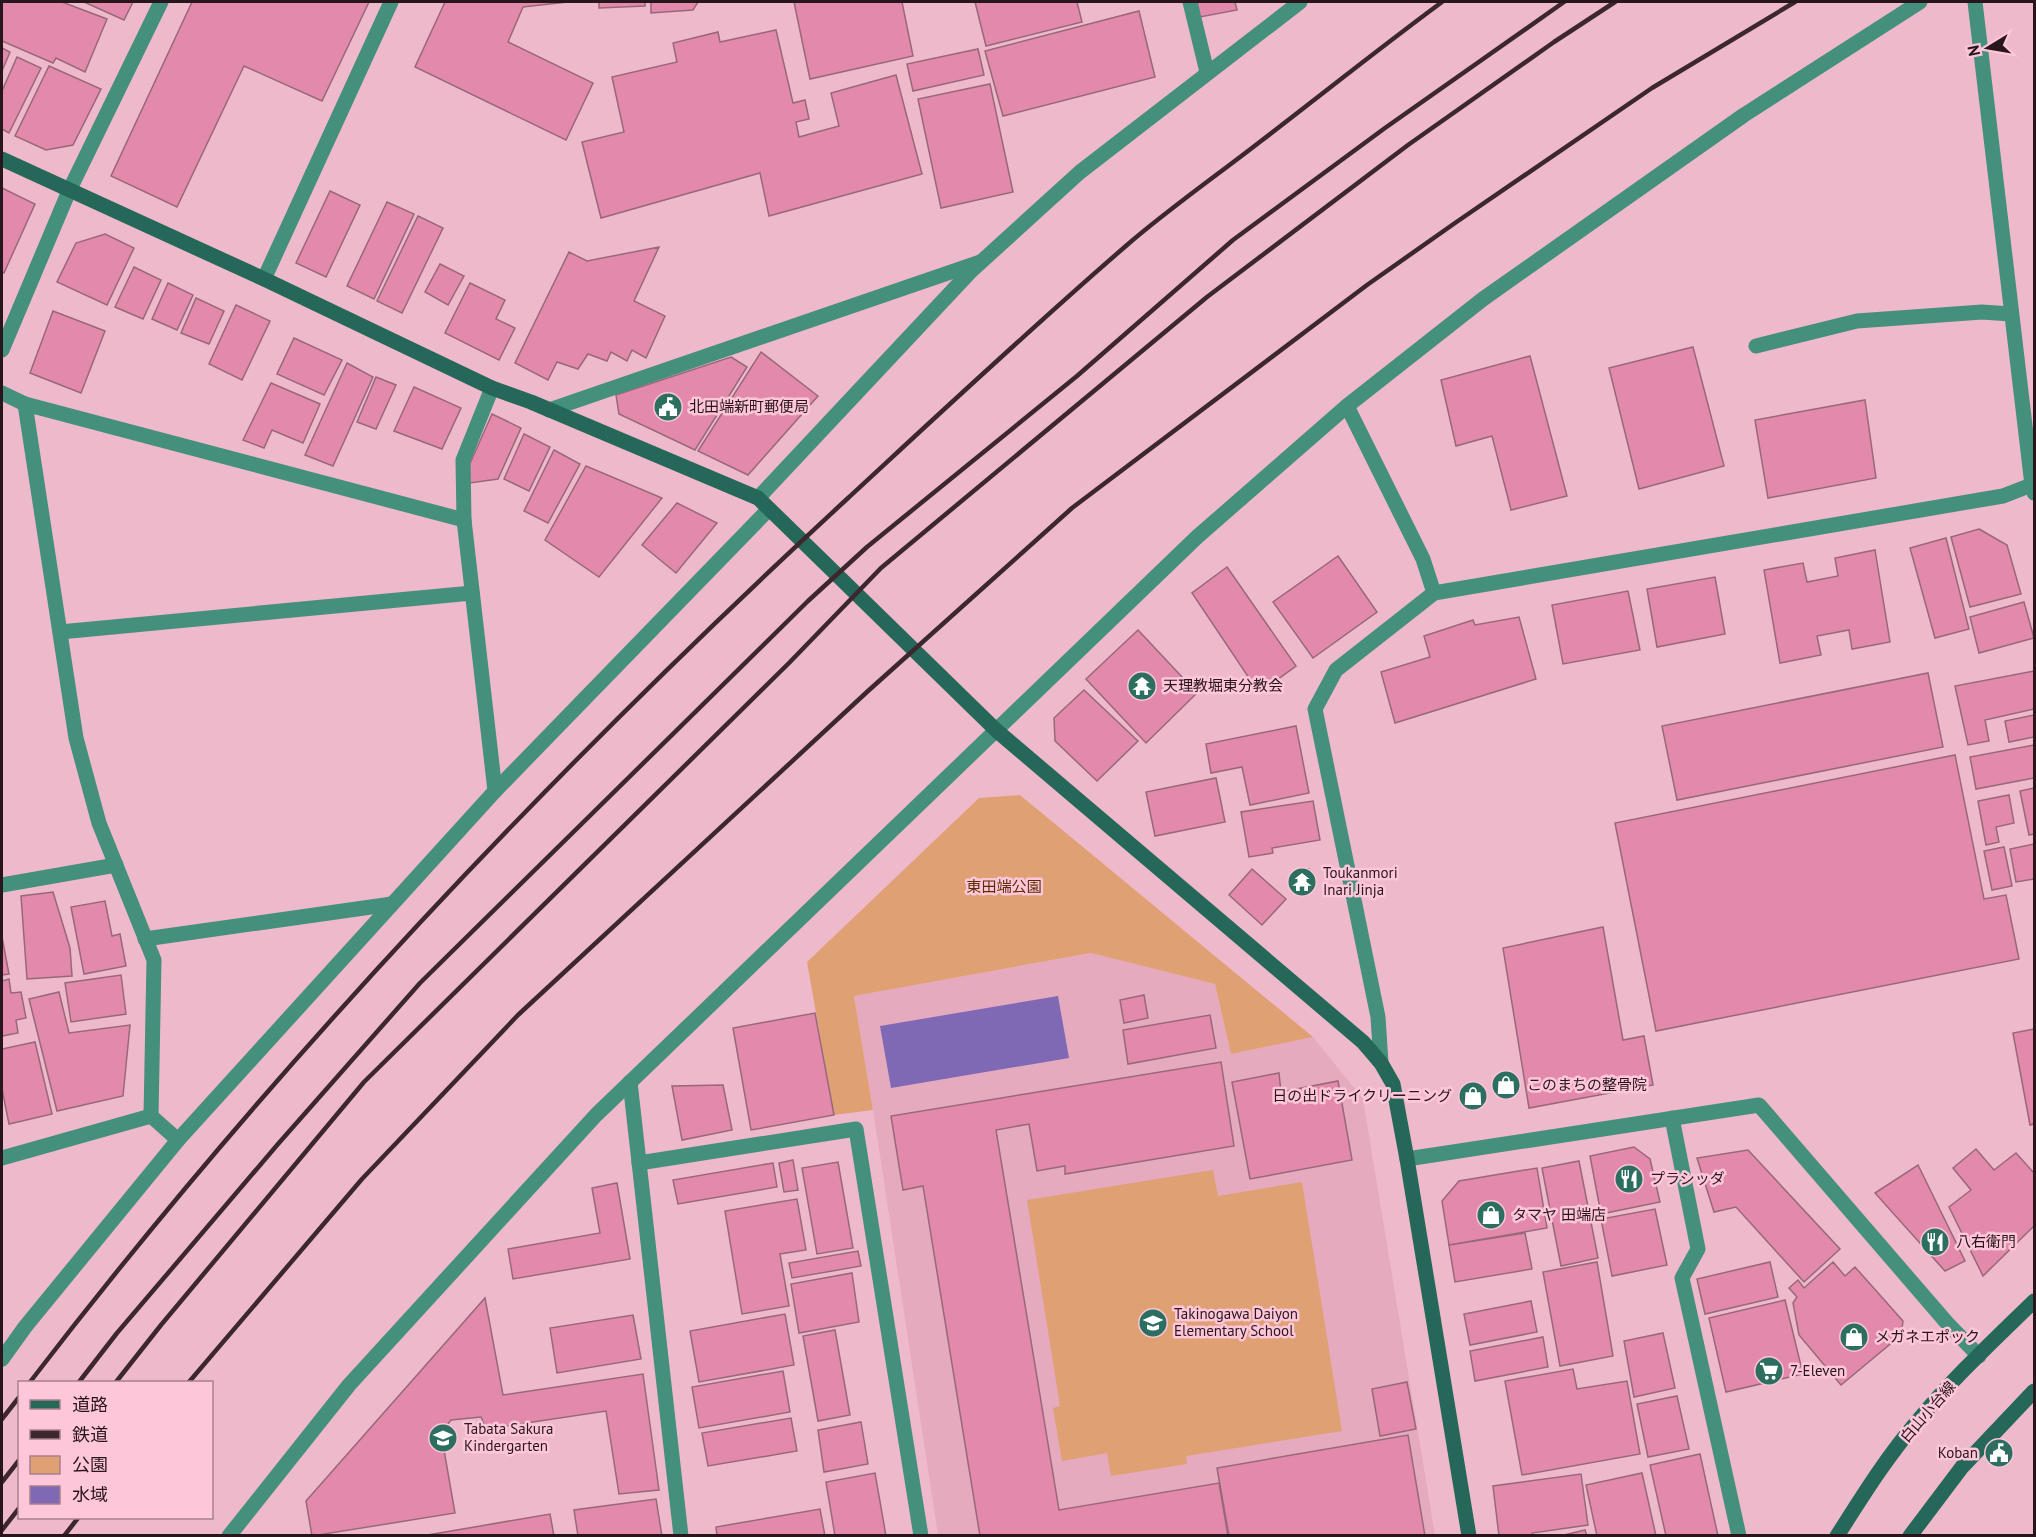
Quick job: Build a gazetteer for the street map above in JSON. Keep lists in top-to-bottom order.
{
  "streets": {
    "street": ["白山小台線"]
  },
  "parks": ["東田端公園"],
  "places": {
    "public building": ["北田端新町郵便局", "Koban"],
    "temple": ["天理教堀東分教会", "Toukanmori Inari Jinja"],
    "shop": [
      "このまちの整骨院",
      "日の出ドライクリーニング",
      "タマヤ 田端店",
      "メガネエポック"
    ],
    "restaurant": ["プラシッダ", "八右衛門"],
    "school or university": ["Takinogawa Daiyon Elementary School", "Tabata Sakura Kindergarten"],
    "supermarket": ["7-Eleven"]
  },
  "legend": [
    "道路",
    "鉄道",
    "公園",
    "水域"
  ],
  "north": "left"
}
